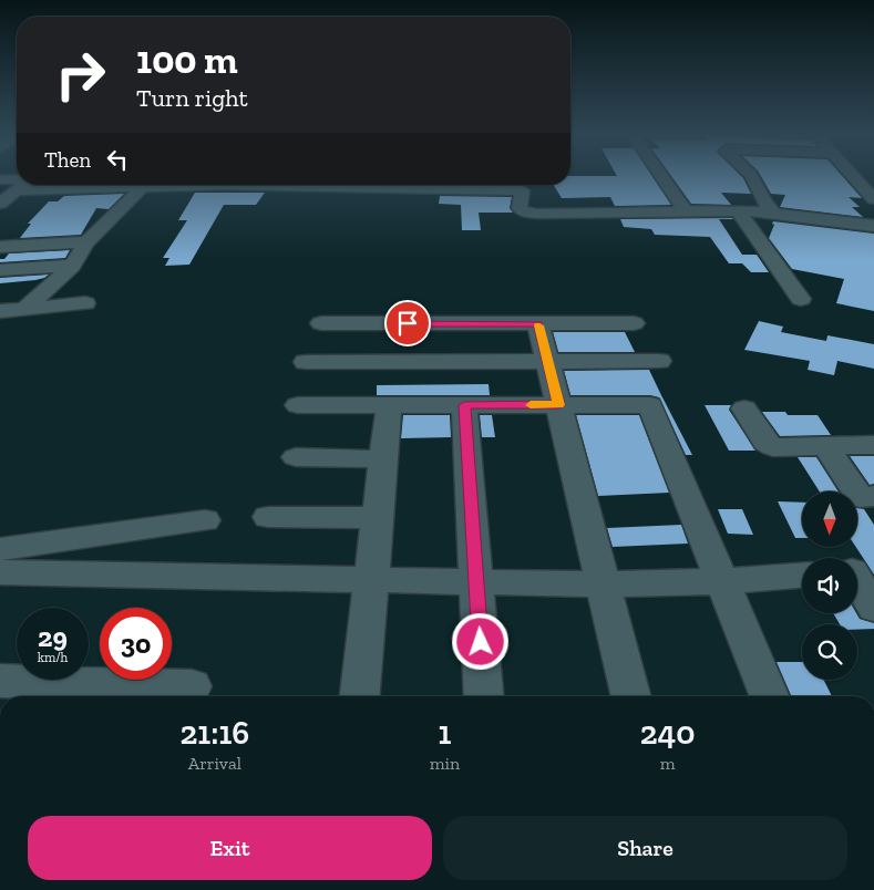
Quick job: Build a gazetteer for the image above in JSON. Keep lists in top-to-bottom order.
{
  "north": "bottom",
  "page": {
    "turn": ["100 m", "Turn right"],
    "then": "Then",
    "speed": "29 km/h",
    "limit": "30",
    "eta": [
      "21:16",
      "Arrival",
      "1",
      "min",
      "240",
      "m"
    ],
    "buttons": ["Exit", "Share"]
  }
}
